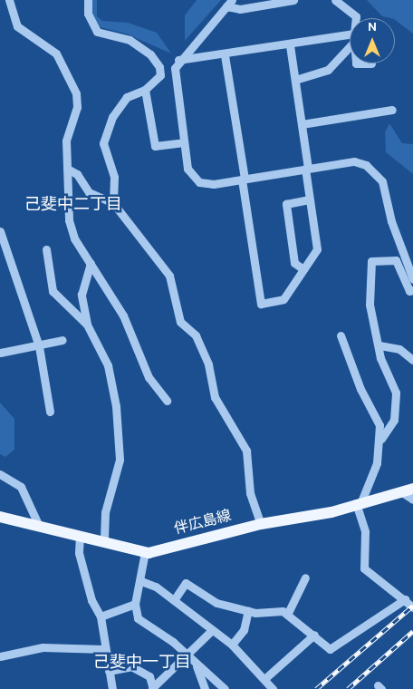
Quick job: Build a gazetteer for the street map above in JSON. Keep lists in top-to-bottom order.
{
  "streets": {
    "main road": ["伴広島線"]
  },
  "districts": ["己斐中二丁目", "己斐中一丁目"],
  "north": "top"
}
